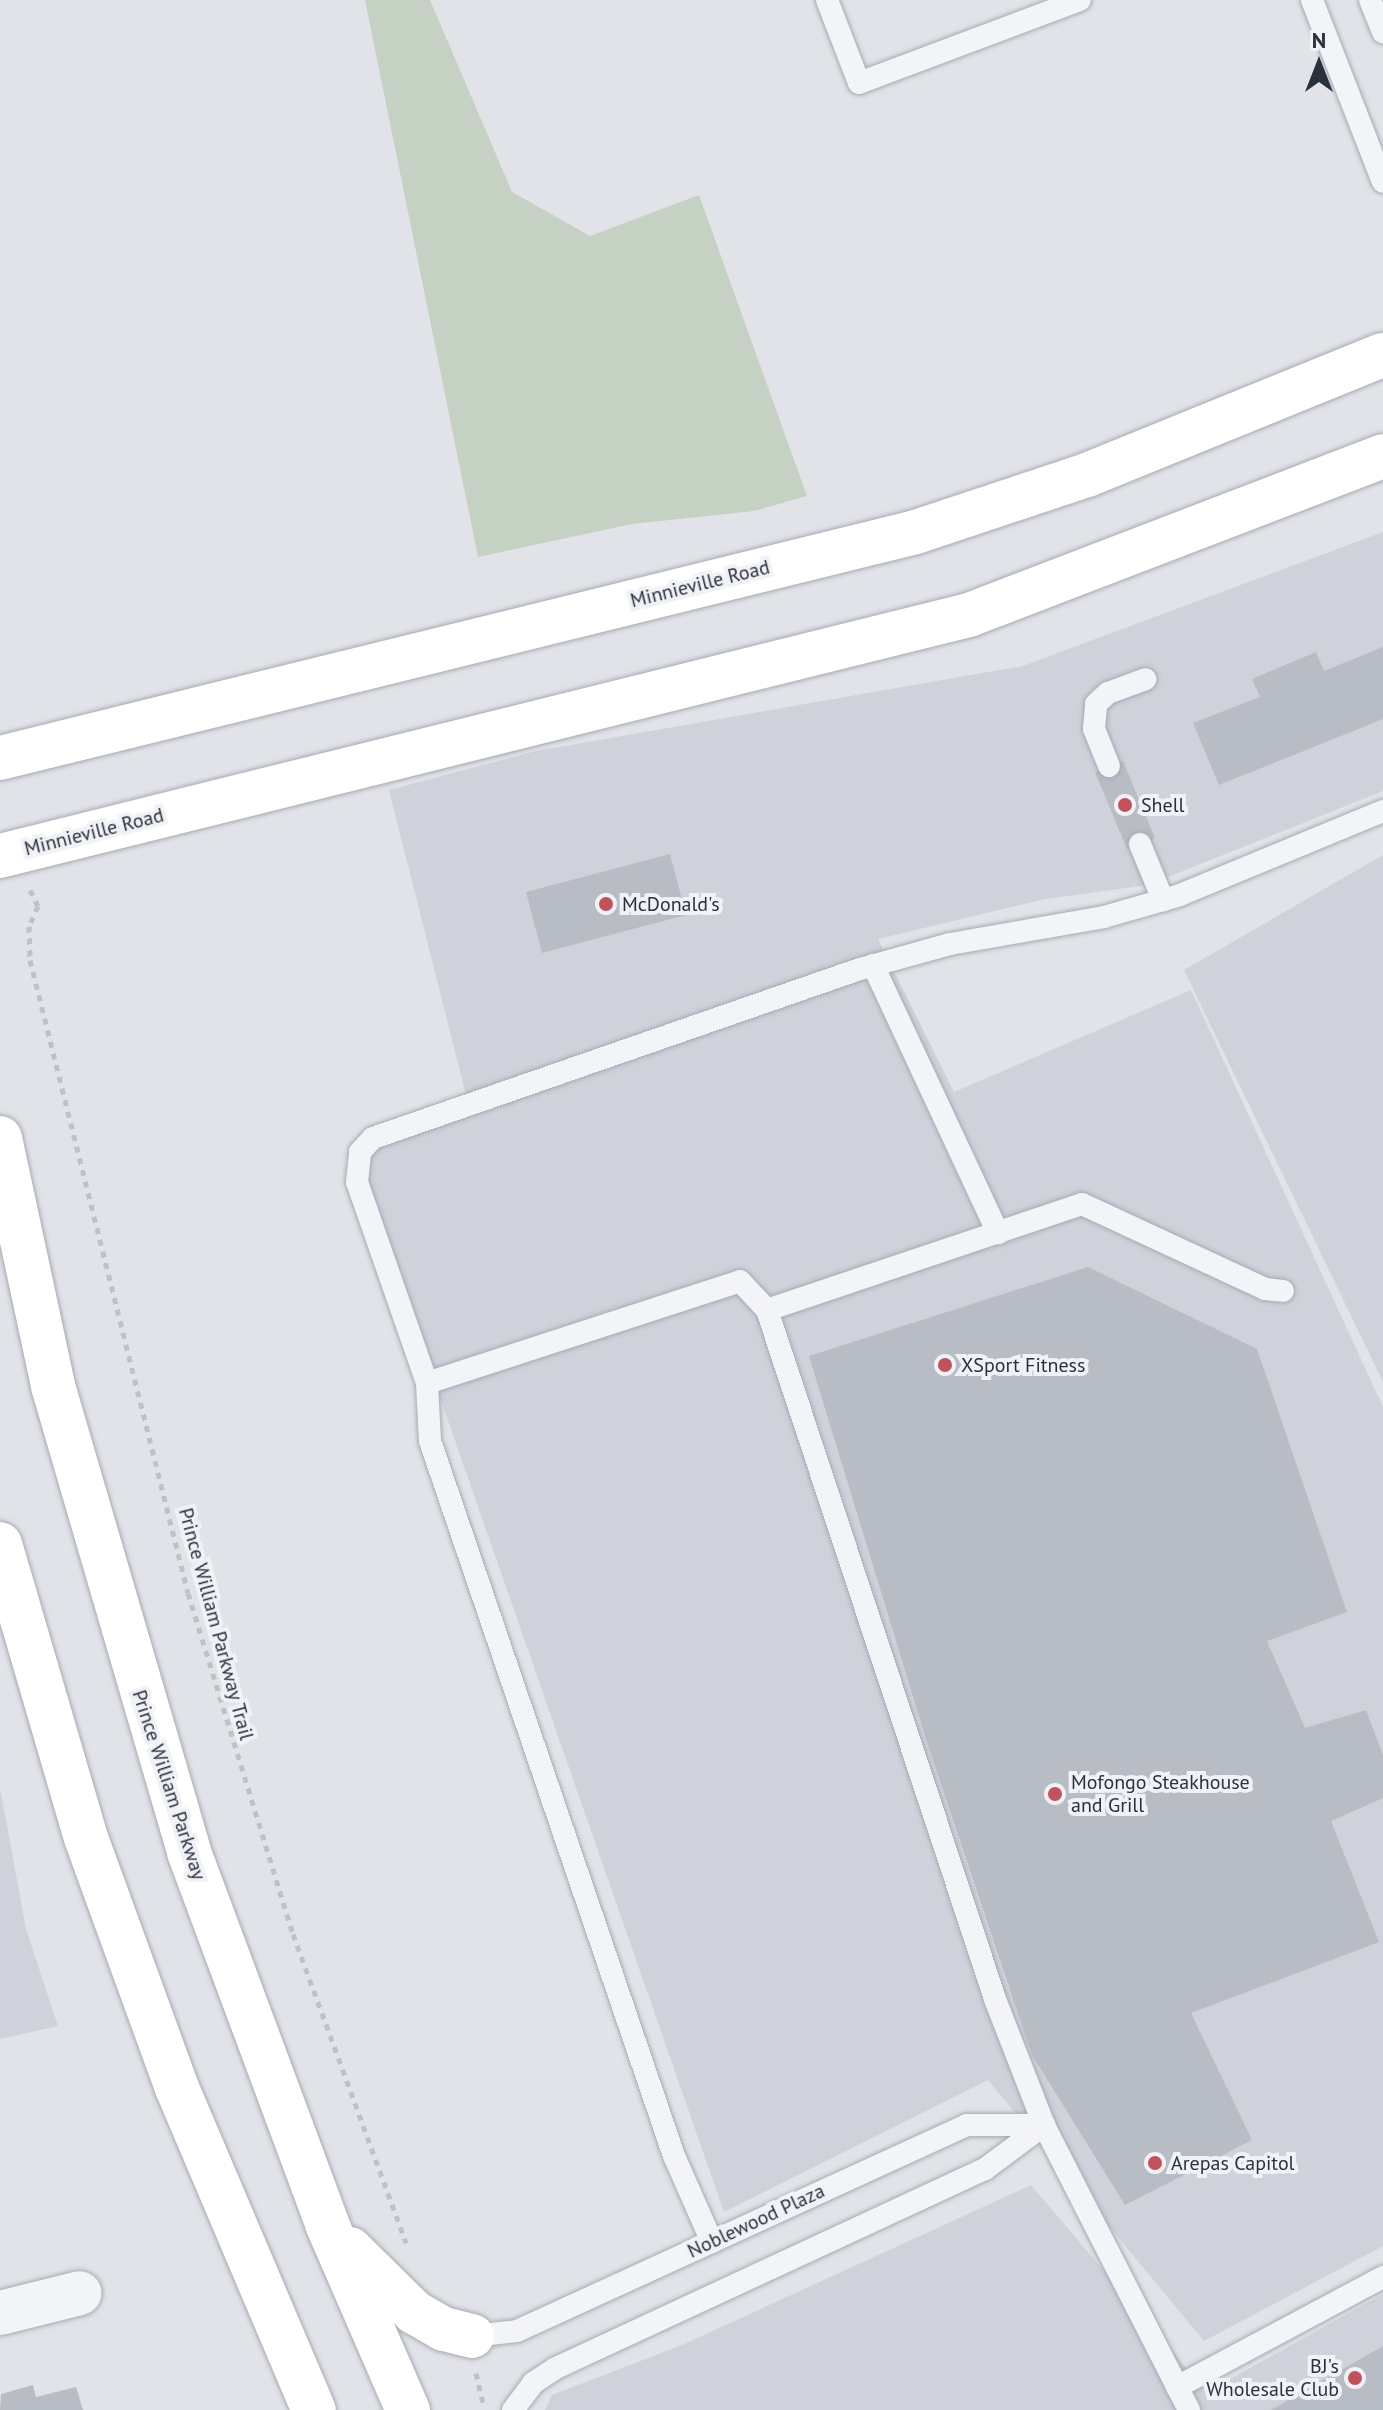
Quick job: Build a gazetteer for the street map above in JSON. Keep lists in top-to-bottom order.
{
  "streets": {
    "main road": ["Minnieville Road", "Prince William Parkway"],
    "lane": ["Noblewood Plaza"],
    "path": ["Prince William Parkway Trail"]
  },
  "places": [
    "Shell",
    "McDonald's",
    "XSport Fitness",
    "Mofongo Steakhouse and Grill",
    "Arepas Capitol",
    "BJ's Wholesale Club"
  ],
  "north": "top"
}
